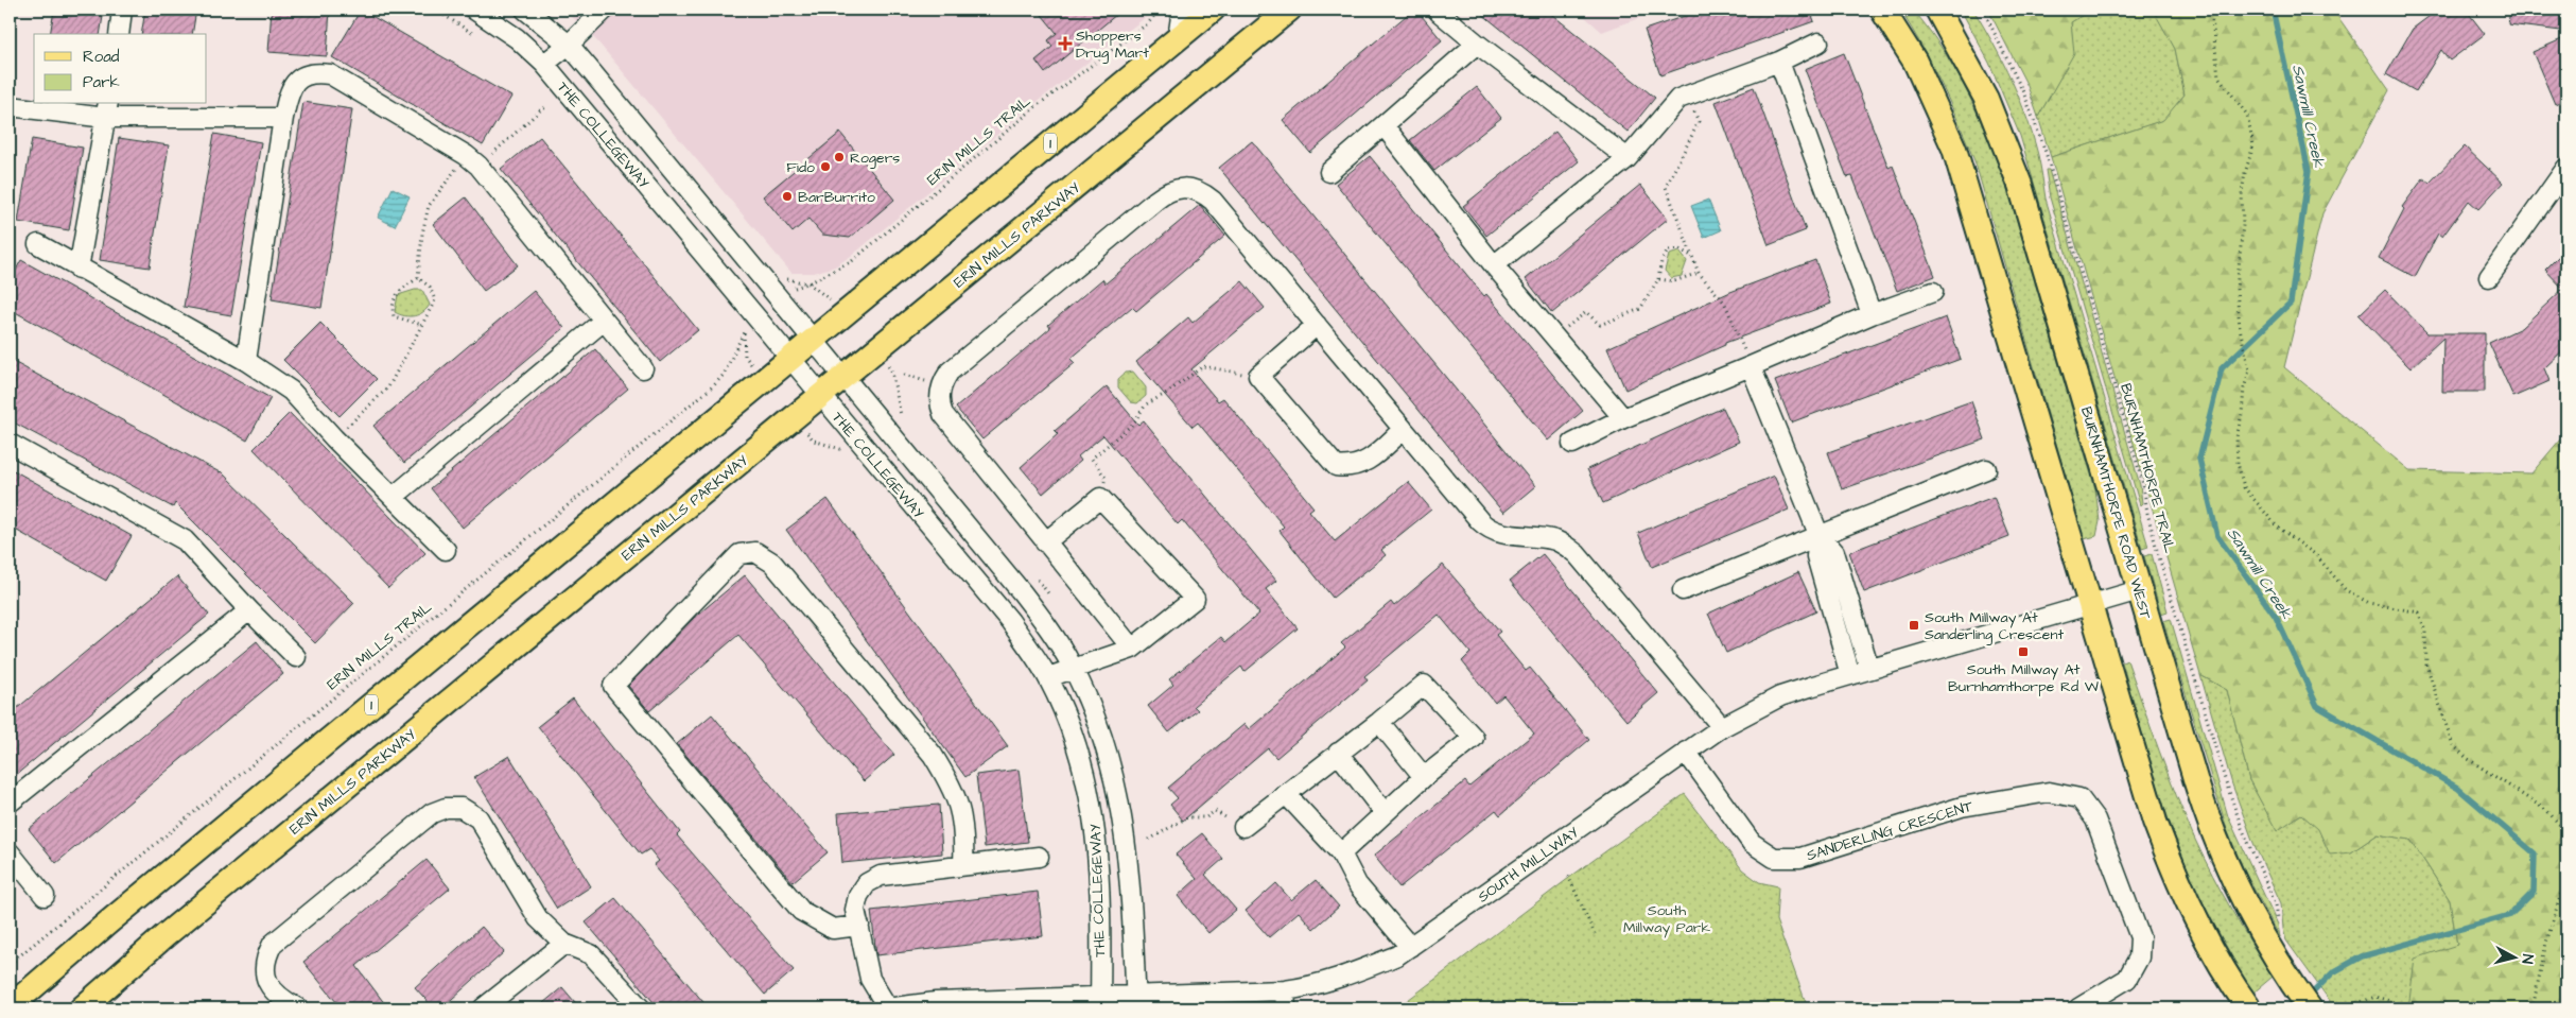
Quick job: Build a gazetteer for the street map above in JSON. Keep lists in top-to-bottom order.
{
  "streets": {
    "main road": ["1", "ERIN MILLS PARKWAY", "BURNHAMTHORPE ROAD WEST"],
    "street": ["THE COLLEGEWAY", "SANDERLING CRESCENT", "SOUTH MILLWAY"],
    "path": ["ERIN MILLS TRAIL", "BURNHAMTHORPE TRAIL"]
  },
  "crossings": [
    ["THE COLLEGEWAY", "1"],
    ["THE COLLEGEWAY", "ERIN MILLS PARKWAY"],
    ["THE COLLEGEWAY", "SOUTH MILLWAY"],
    ["BURNHAMTHORPE ROAD WEST", "SOUTH MILLWAY"],
    ["SANDERLING CRESCENT", "SOUTH MILLWAY"]
  ],
  "water": ["Sawmill Creek"],
  "parks": ["South Millway Park"],
  "places": {
    "health": ["Shoppers Drug Mart"],
    "other": ["Rogers", "Fido", "BarBurrito"],
    "transit": ["South Millway At Sanderling Crescent", "South Millway At Burnhamthorpe Rd W"]
  },
  "legend": ["Road", "Park"],
  "north": "right"
}
